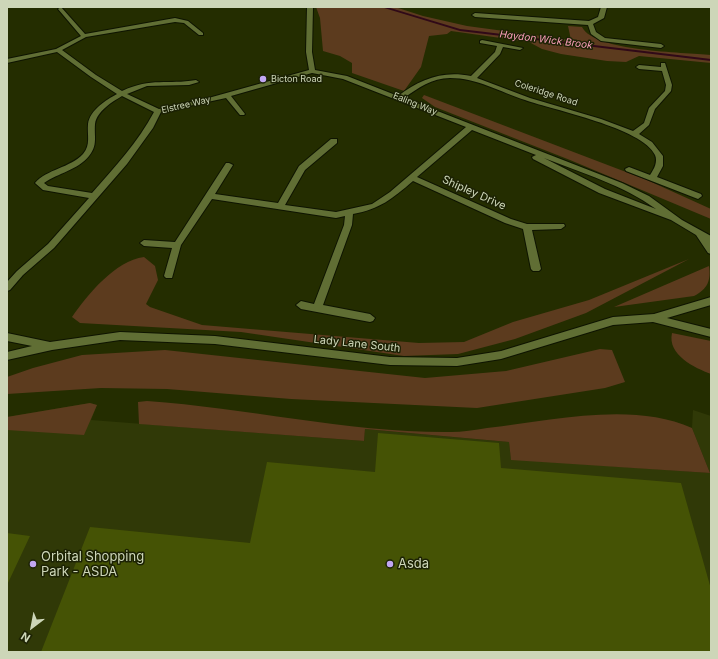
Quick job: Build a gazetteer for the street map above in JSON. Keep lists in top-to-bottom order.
{
  "streets": {
    "street": [
      "Coleridge Road",
      "Ealing Way",
      "Elstree Way",
      "Shipley Drive",
      "Lady Lane South"
    ]
  },
  "crossings": [
    ["Coleridge Road", "Ealing Way"],
    ["Ealing Way", "Elstree Way"]
  ],
  "water": ["Haydon Wick Brook"],
  "places": ["Bicton Road", "Orbital Shopping Park - ASDA", "Asda"],
  "north": "bottom left"
}
